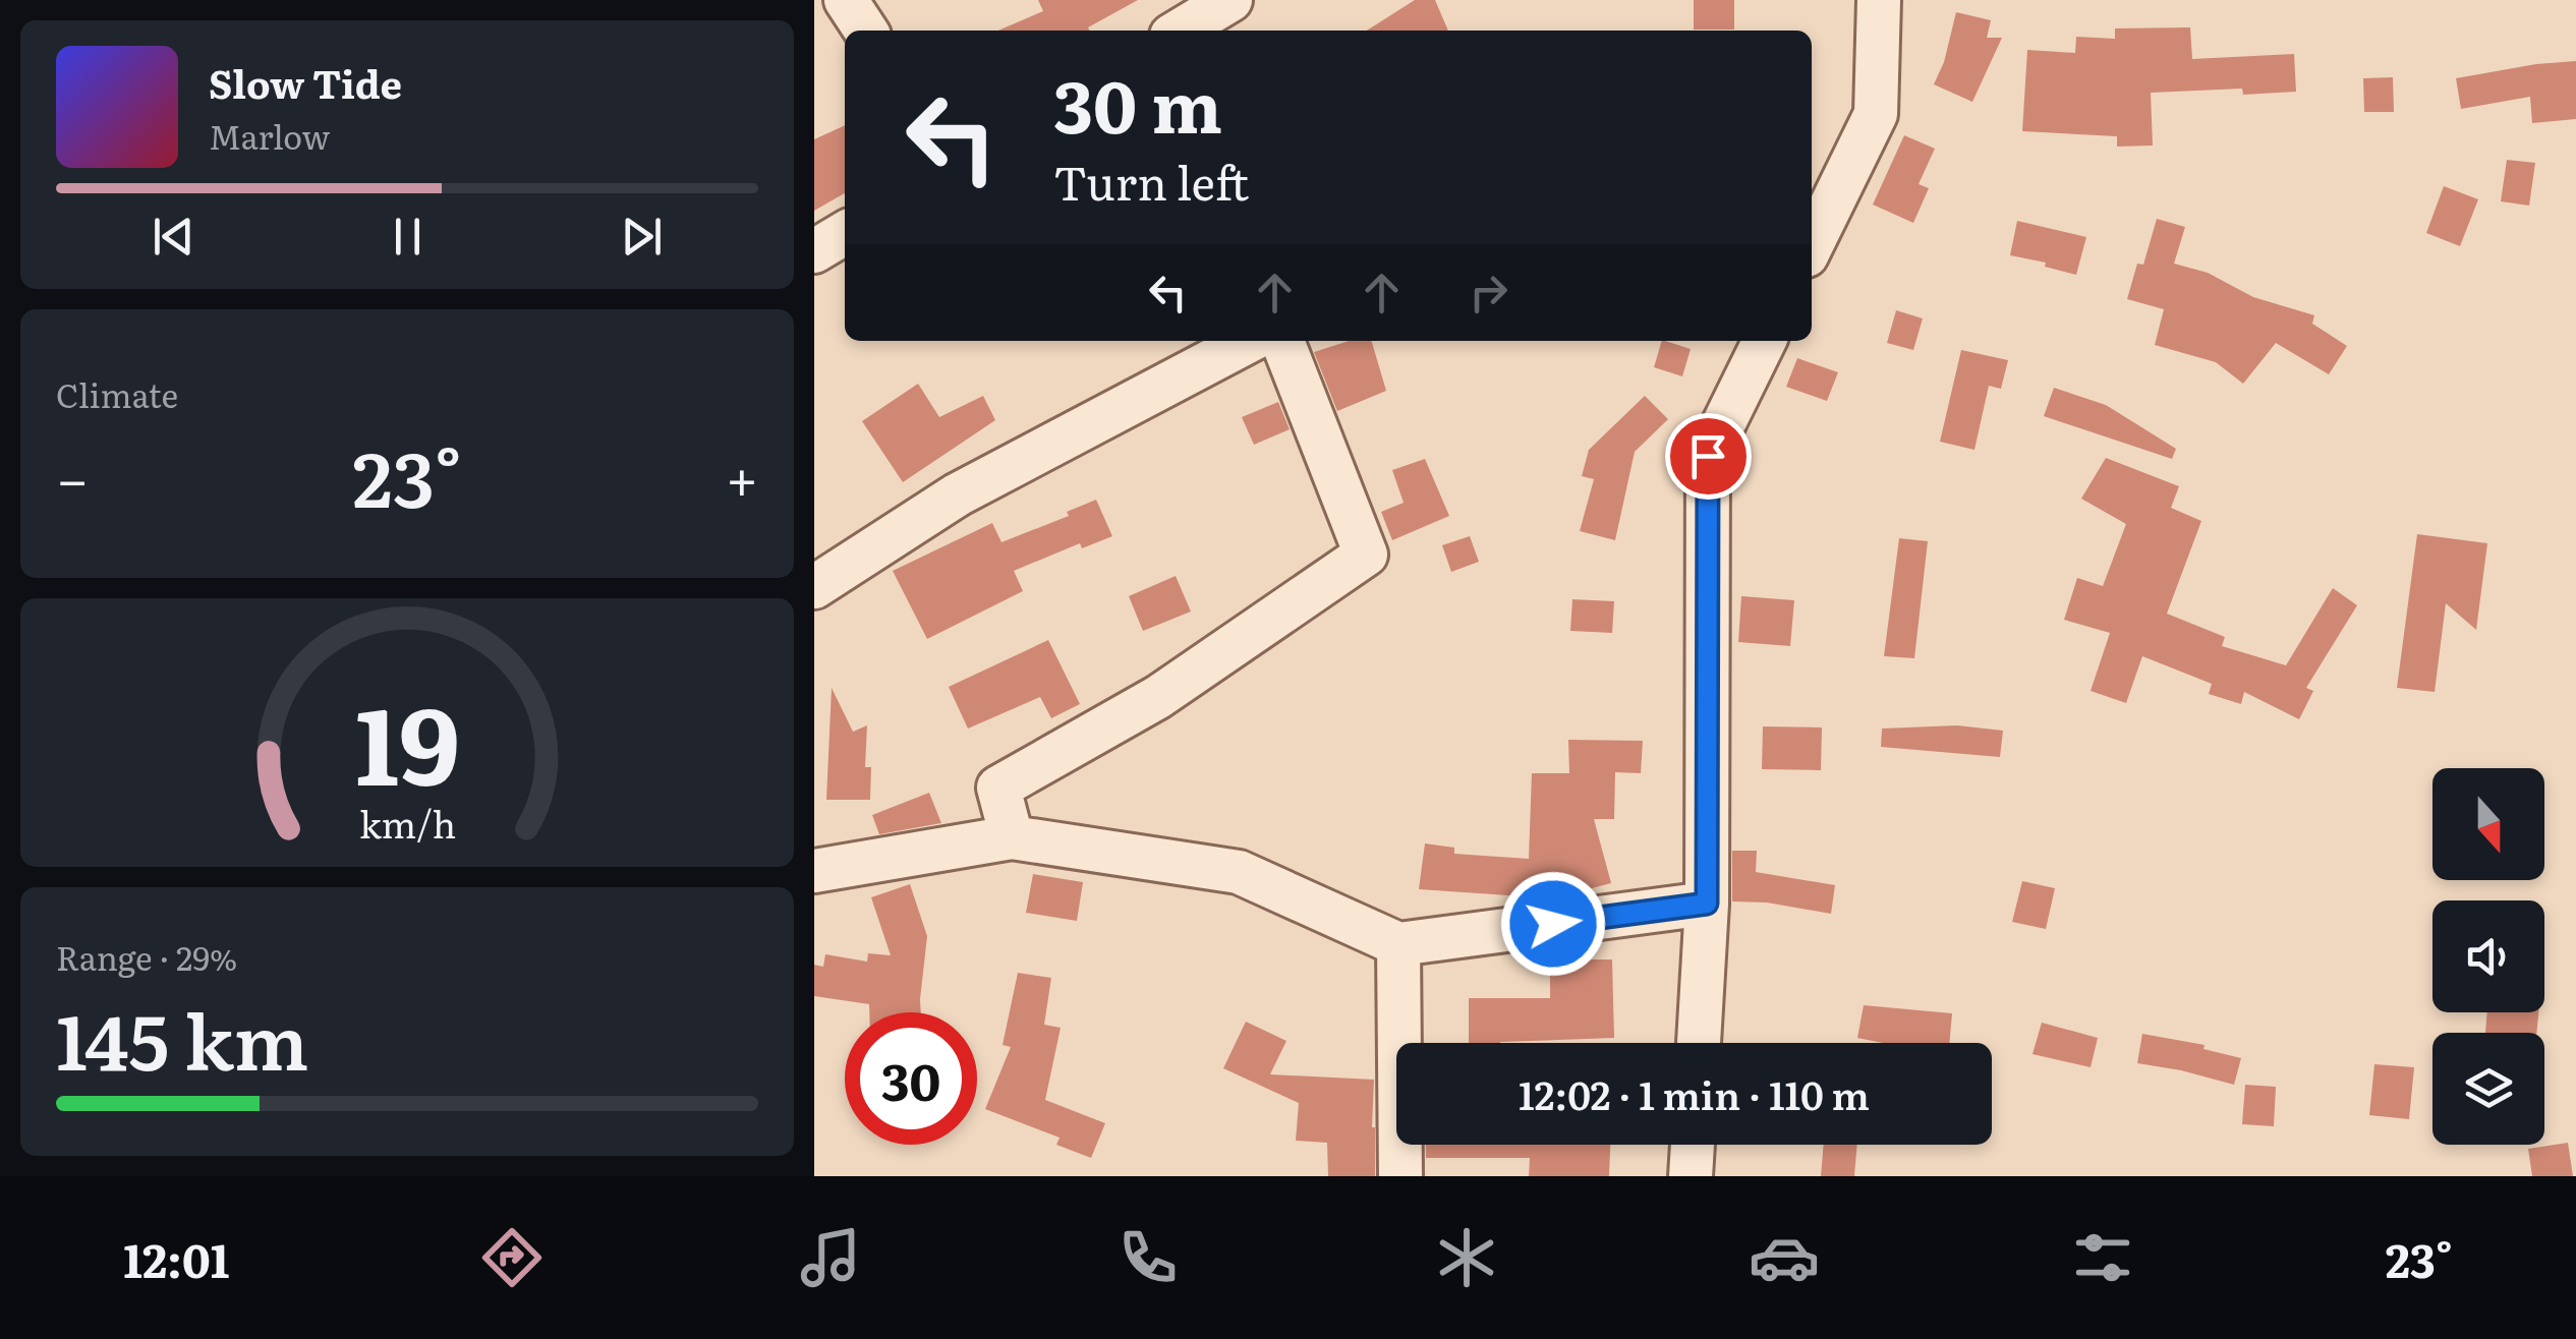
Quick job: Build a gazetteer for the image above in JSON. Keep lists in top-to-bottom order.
{
  "north": "bottom",
  "page": {
    "turn": ["30 m", "Turn left"],
    "song": ["Slow Tide", "Marlow"],
    "tile": [
      "Climate",
      ["Range · 29%", "145 km"]
    ],
    "heat": ["−", "23°", "+"],
    "limit": "30",
    "trip": "12:02 · 1 min · 110 m",
    "tabs": ["12:01", "23°"],
    "gauge": ["19", "km/h"]
  }
}
